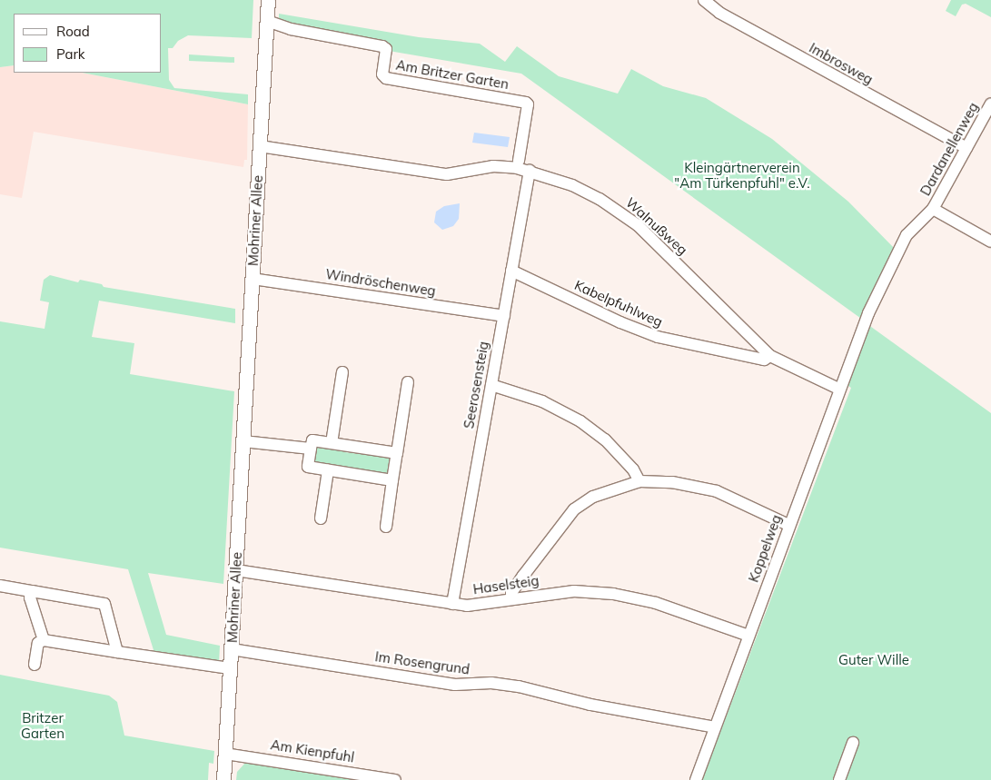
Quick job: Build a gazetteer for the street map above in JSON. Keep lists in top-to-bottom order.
{
  "streets": {
    "main road": ["Mohriner Allee"],
    "street": [
      "Imbrosweg",
      "Am Britzer Garten",
      "Dardanellenweg",
      "Walnußweg",
      "Windröschenweg",
      "Kabelpfuhlweg",
      "Seerosensteig",
      "Koppelweg",
      "Haselsteig",
      "Im Rosengrund",
      "Am Kienpfuhl"
    ]
  },
  "crossings": [
    ["Imbrosweg", "Dardanellenweg"],
    ["Am Britzer Garten", "Mohriner Allee"],
    ["Dardanellenweg", "Koppelweg"],
    ["Mohriner Allee", "Walnußweg"],
    ["Mohriner Allee", "Windröschenweg"],
    ["Mohriner Allee", "Haselsteig"],
    ["Mohriner Allee", "Im Rosengrund"],
    ["Mohriner Allee", "Am Kienpfuhl"],
    ["Walnußweg", "Kabelpfuhlweg"],
    ["Walnußweg", "Seerosensteig"],
    ["Walnußweg", "Koppelweg"],
    ["Windröschenweg", "Seerosensteig"],
    ["Kabelpfuhlweg", "Seerosensteig"],
    ["Seerosensteig", "Haselsteig"],
    ["Koppelweg", "Haselsteig"],
    ["Koppelweg", "Im Rosengrund"]
  ],
  "parks": ["Kleingärtnerverein \"Am Türkenpfuhl\" e.V.", "Guter Wille", "Britzer Garten"],
  "legend": ["Road", "Park"]
}
